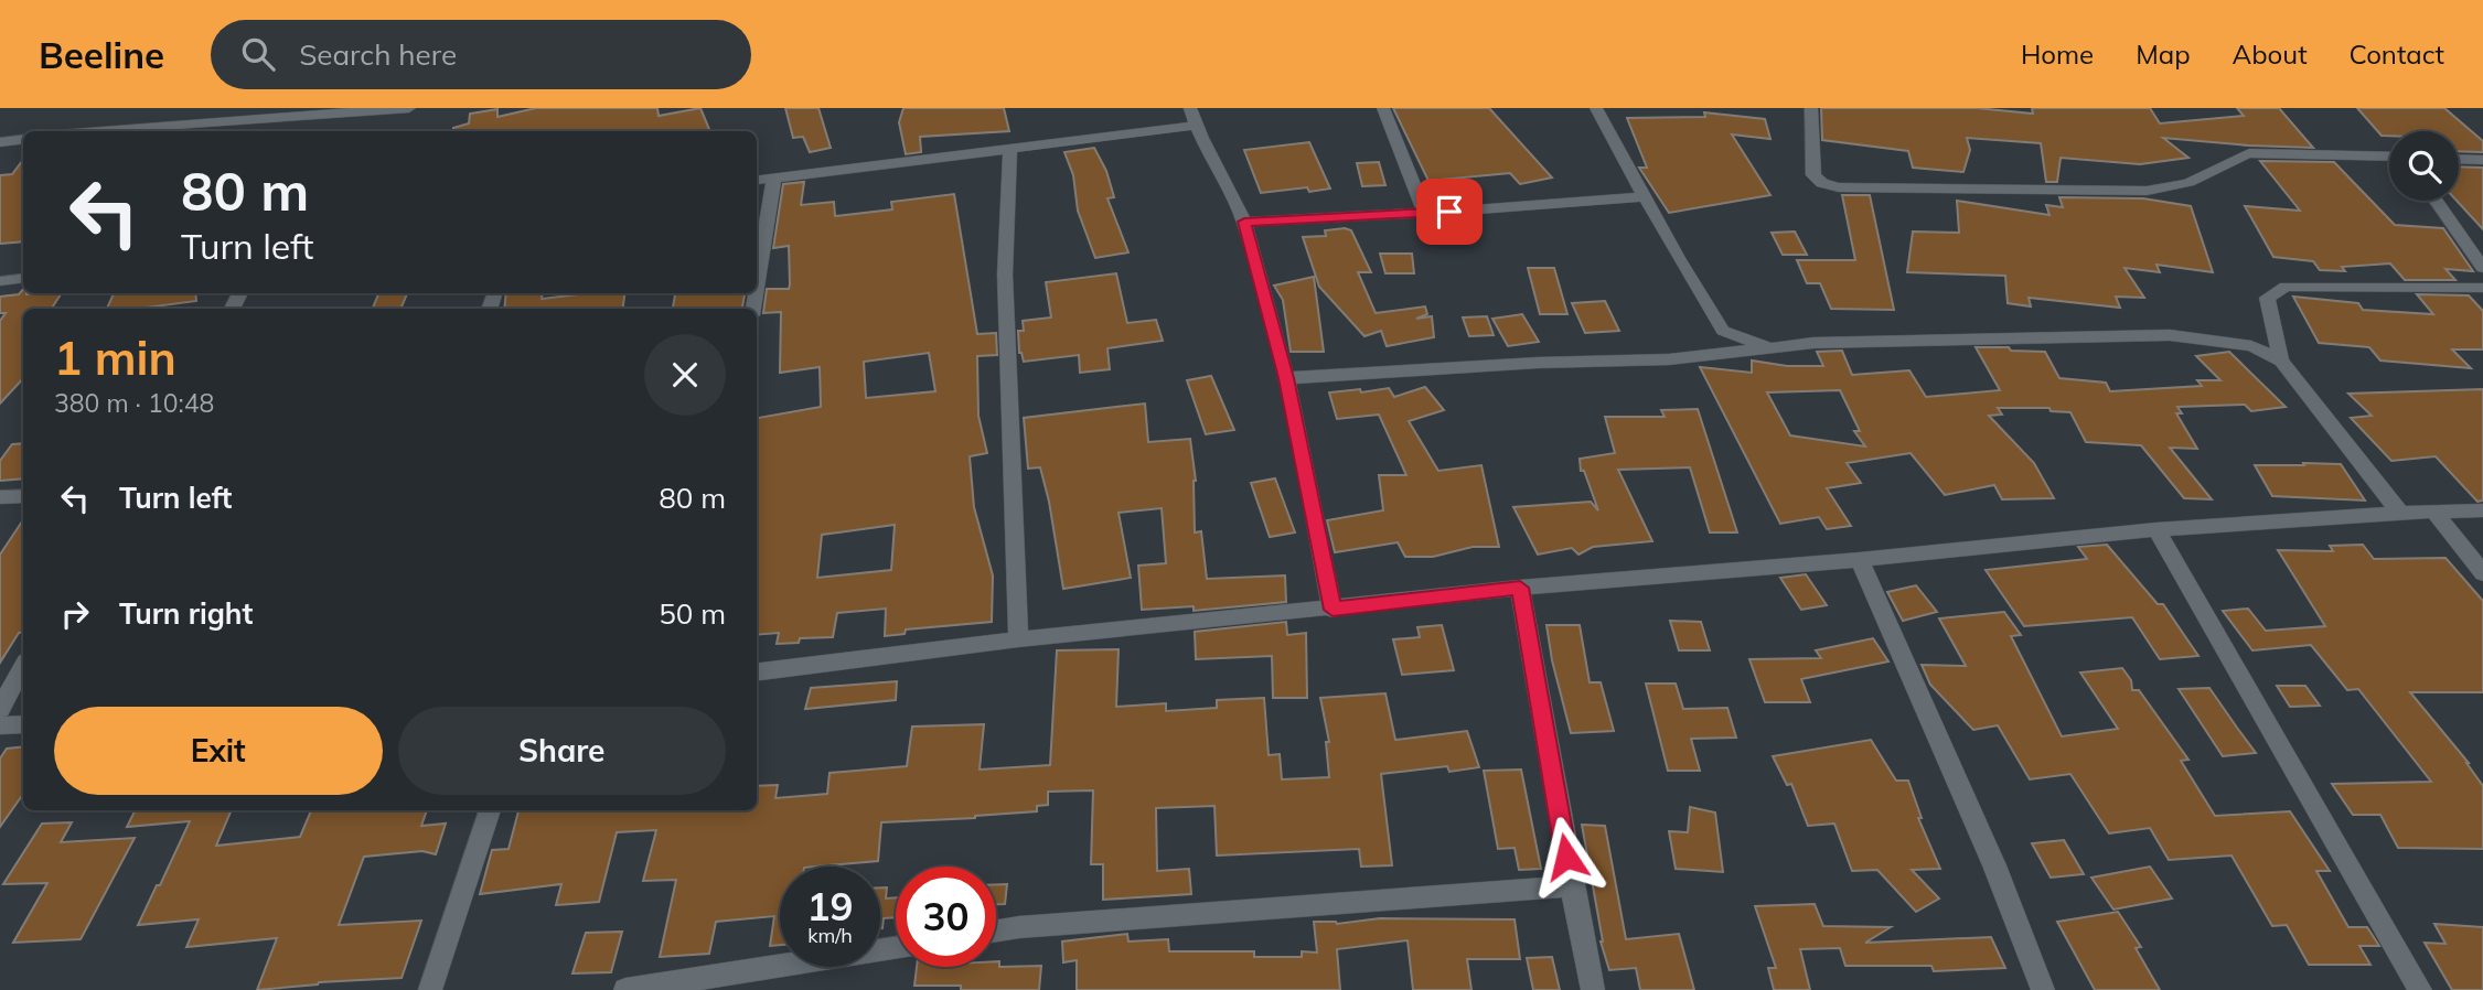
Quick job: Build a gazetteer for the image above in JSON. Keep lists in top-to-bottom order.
{
  "page": {
    "header": "Beeline",
    "search": "Search here",
    "nav": [
      "Home",
      "Map",
      "About",
      "Contact"
    ],
    "turn": ["80 m", "Turn left"],
    "heading": ["1 min", "380 m · 10:48"],
    "list": [
      {
        "name": "Turn left",
        "value": "80 m"
      },
      {
        "name": "Turn right",
        "value": "50 m"
      }
    ],
    "buttons": ["Exit", "Share"],
    "speed": "19 km/h",
    "limit": "30"
  }
}
